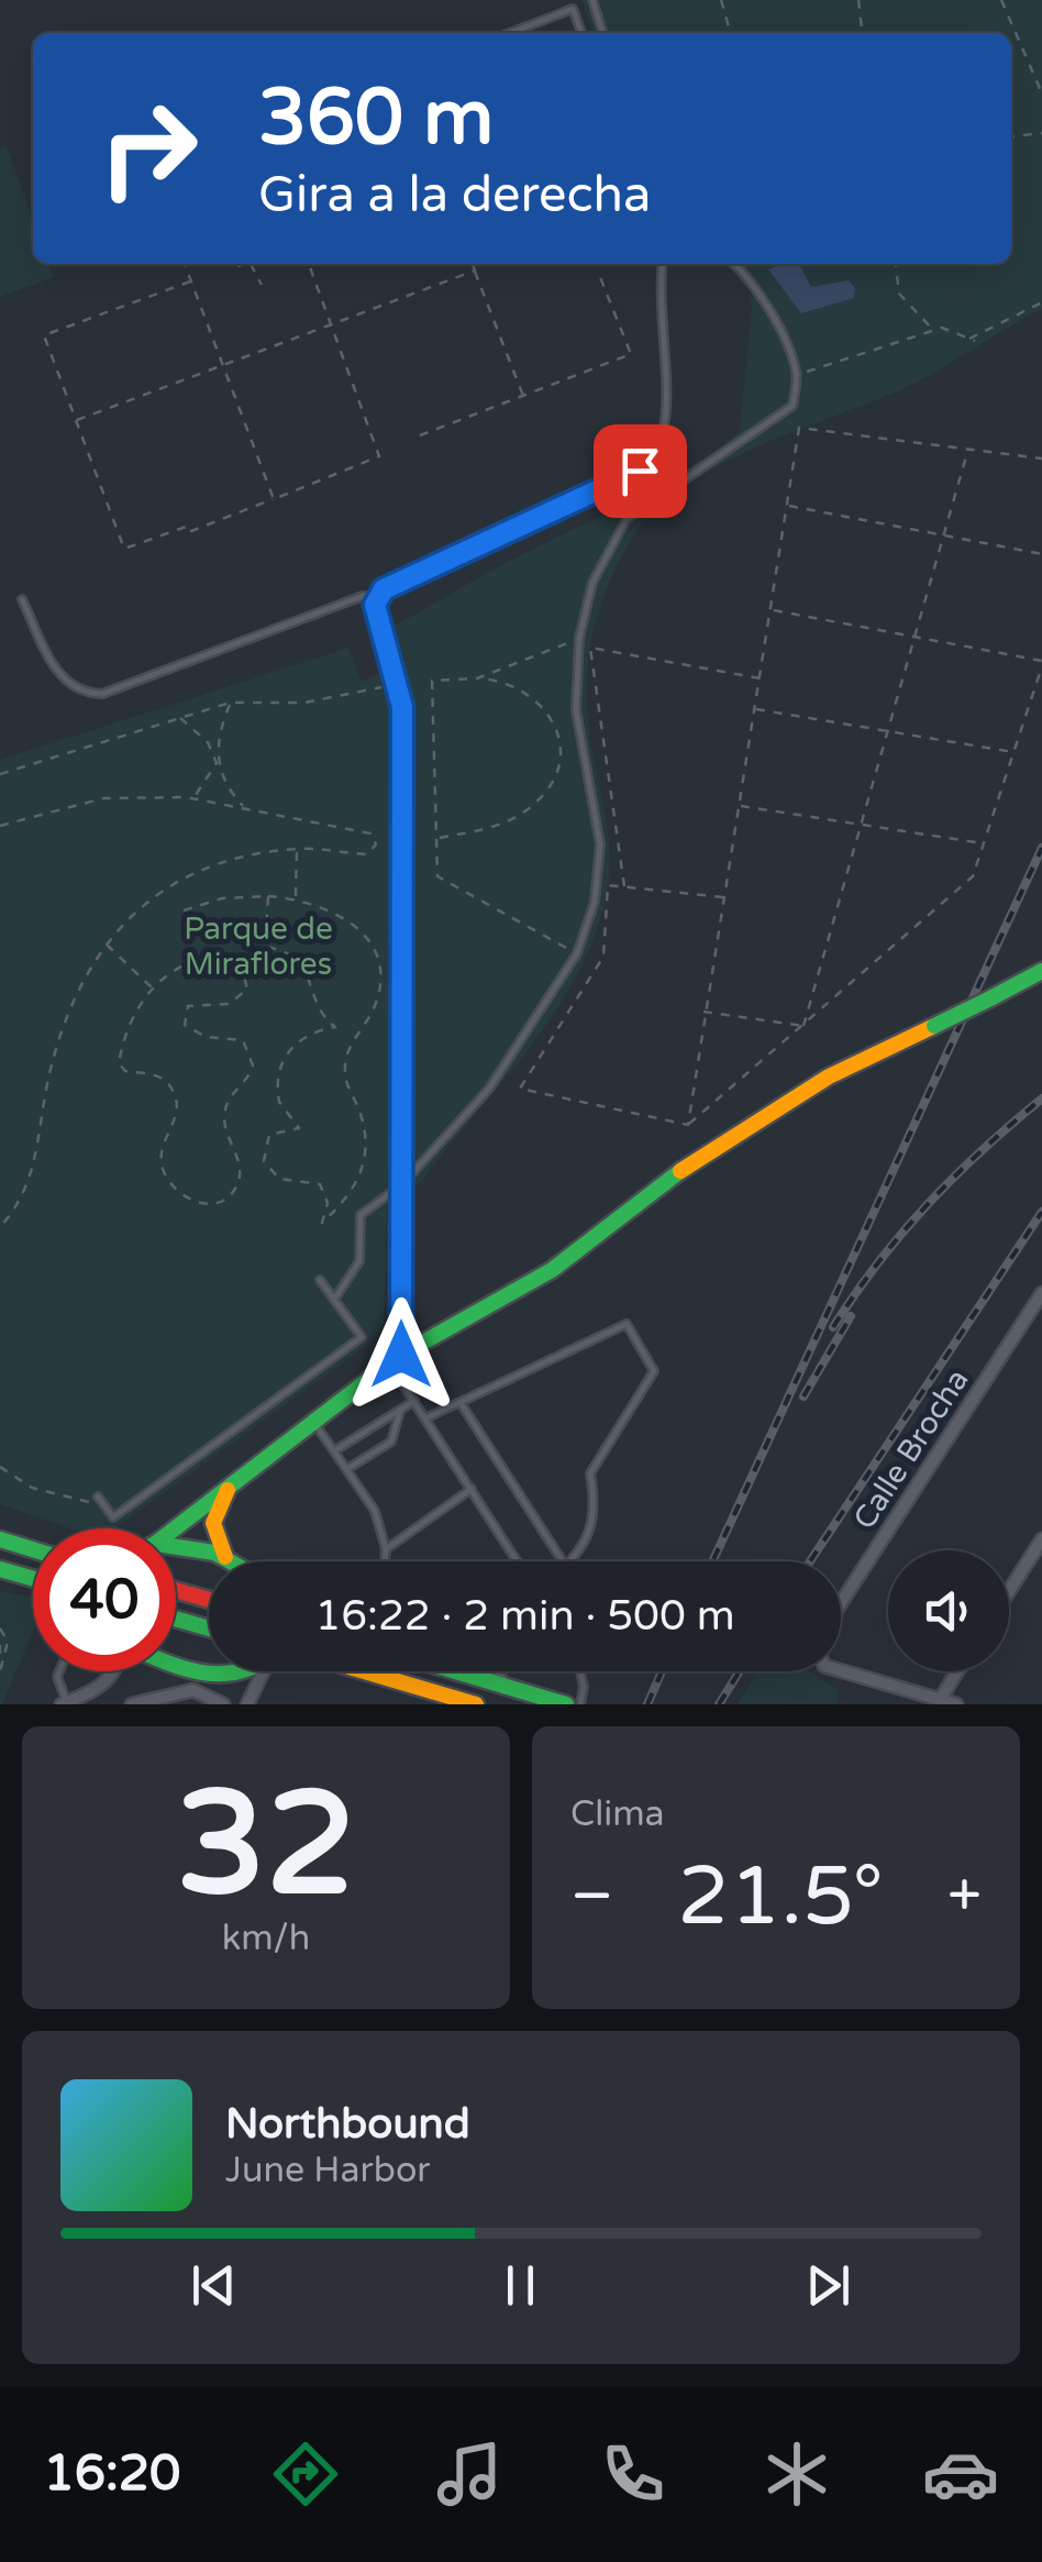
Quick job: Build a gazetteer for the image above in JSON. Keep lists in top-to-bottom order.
{
  "streets": {
    "street": ["Calle Brocha"]
  },
  "parks": ["Parque de Miraflores"],
  "page": {
    "turn": ["360 m", "Gira a la derecha"],
    "limit": "40",
    "trip": "16:22 · 2 min · 500 m",
    "tile": [
      ["32", "km/h"],
      "Clima"
    ],
    "heat": ["−", "21.5°", "+"],
    "song": ["Northbound", "June Harbor"],
    "tabs": "16:20"
  }
}
